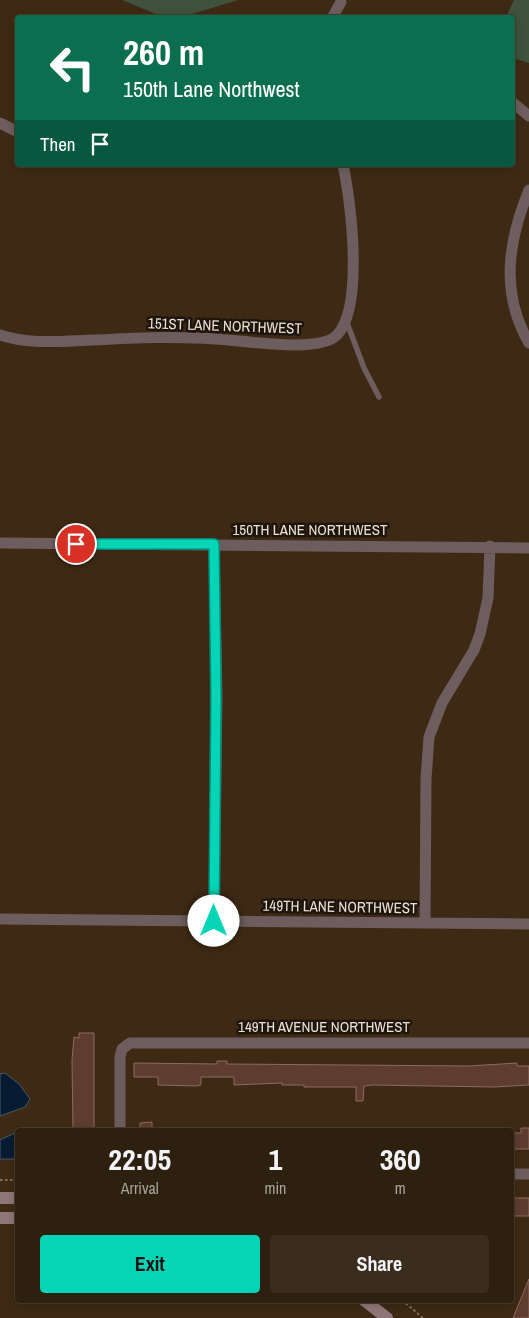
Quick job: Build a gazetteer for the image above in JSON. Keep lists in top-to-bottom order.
{
  "streets": {
    "street": [
      "151ST LANE NORTHWEST",
      "150TH LANE NORTHWEST",
      "149TH LANE NORTHWEST",
      "149TH AVENUE NORTHWEST"
    ]
  },
  "page": {
    "turn": ["260 m", "150th Lane Northwest"],
    "then": "Then",
    "eta": [
      "22:05",
      "Arrival",
      "1",
      "min",
      "360",
      "m"
    ],
    "buttons": ["Exit", "Share"]
  }
}
